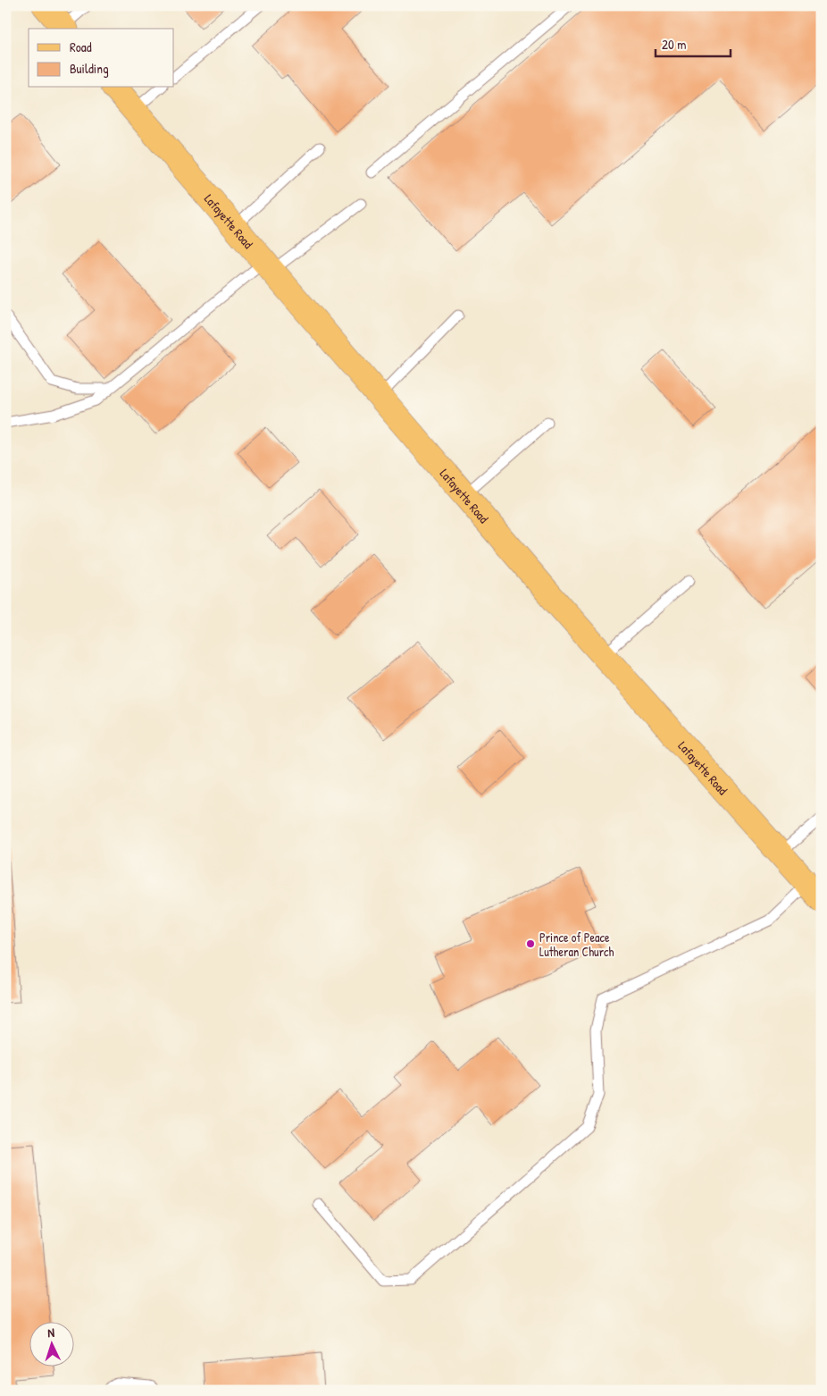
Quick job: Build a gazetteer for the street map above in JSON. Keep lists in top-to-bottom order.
{
  "streets": {
    "main road": ["Lafayette Road"]
  },
  "places": ["Prince of Peace Lutheran Church"],
  "legend": ["Road", "Building"],
  "scale_bar": "20 m",
  "north": "top"
}
